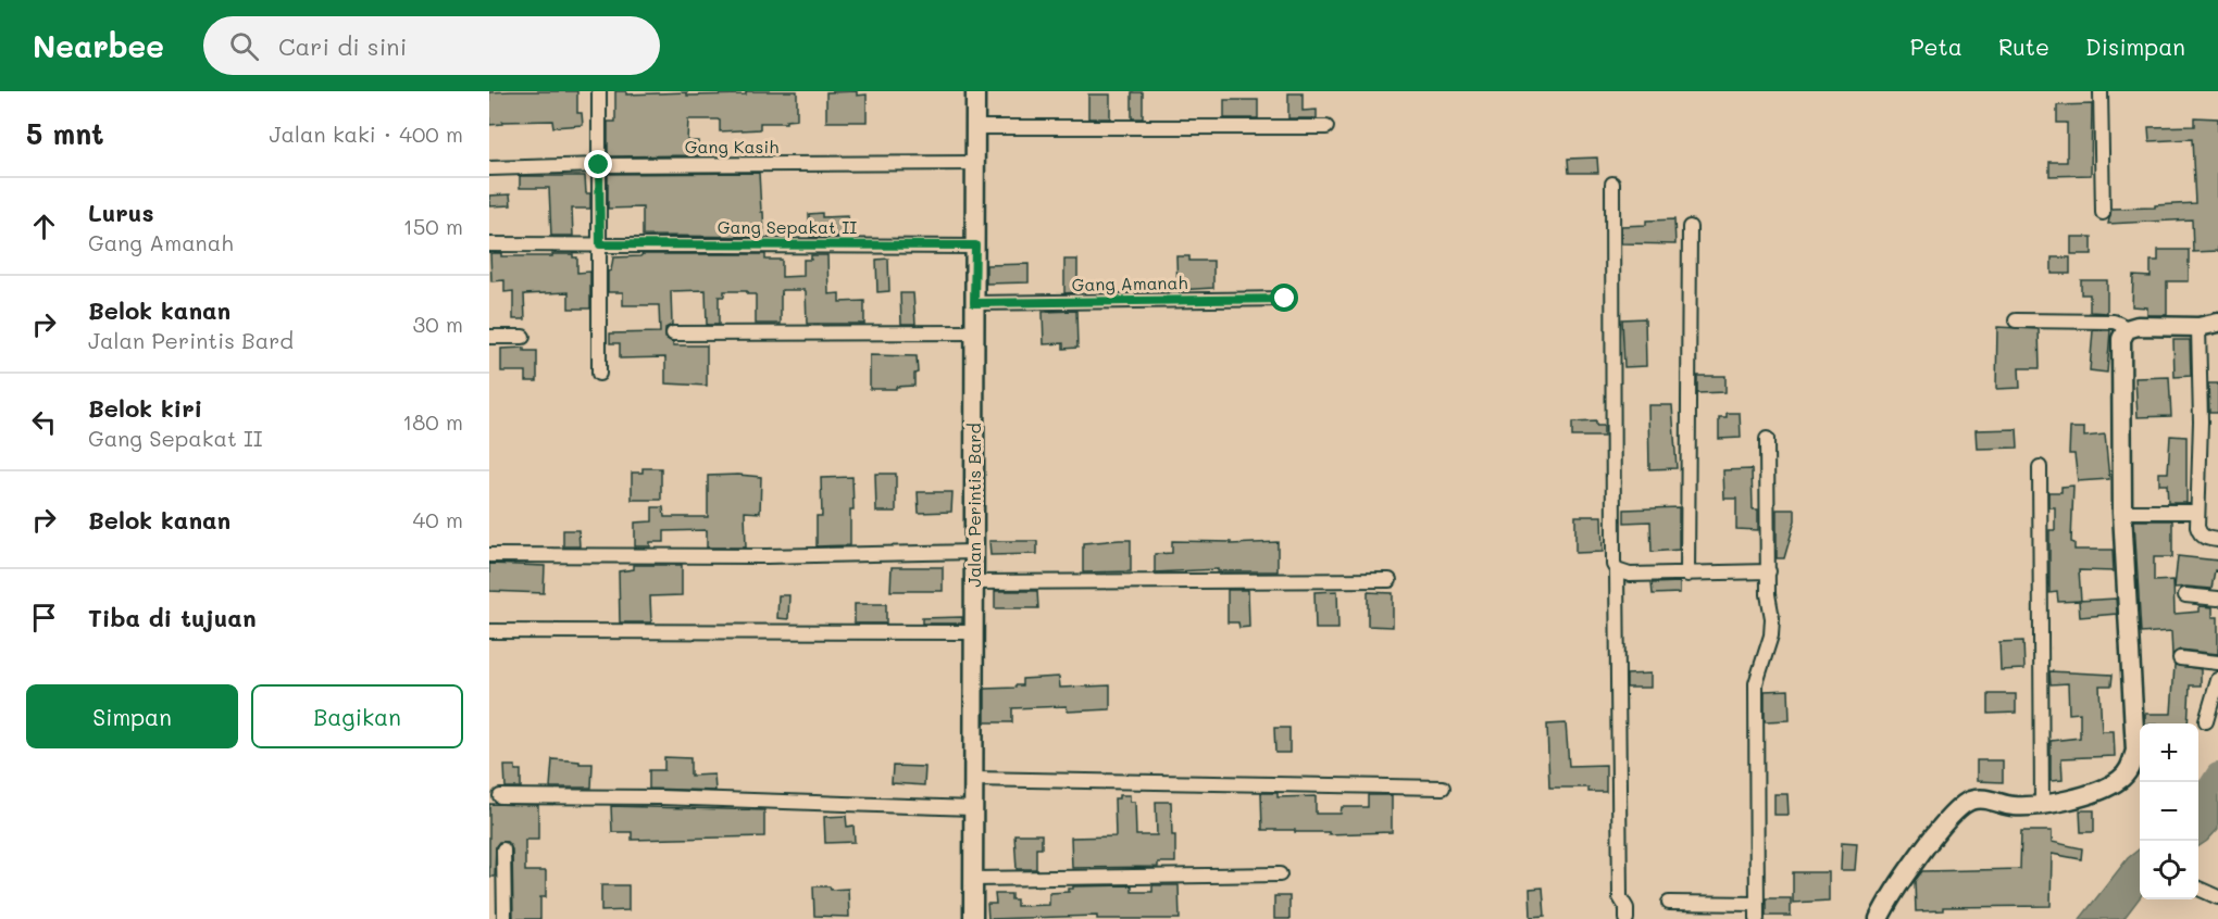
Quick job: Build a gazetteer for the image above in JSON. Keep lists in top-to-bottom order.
{
  "streets": {
    "street": [
      "Gang Kasih",
      "Gang Sepakat II",
      "Gang Amanah",
      "Jalan Perintis Bard"
    ]
  },
  "crossings": [
    ["Gang Kasih", "Jalan Perintis Bard"],
    ["Gang Sepakat II", "Jalan Perintis Bard"],
    ["Gang Amanah", "Jalan Perintis Bard"]
  ],
  "page": {
    "header": "Nearbee",
    "search": "Cari di sini",
    "nav": ["Peta", "Rute", "Disimpan"],
    "heading": ["5 mnt", "Jalan kaki · 400 m"],
    "list": [
      ["Lurus", "Gang Amanah", "150 m"],
      ["Belok kanan", "Jalan Perintis Bard", "30 m"],
      ["Belok kiri", "Gang Sepakat II", "180 m"],
      ["Belok kanan", "40 m"],
      "Tiba di tujuan"
    ],
    "buttons": ["Simpan", "Bagikan"],
    "map_buttons": ["+", "−"]
  }
}
